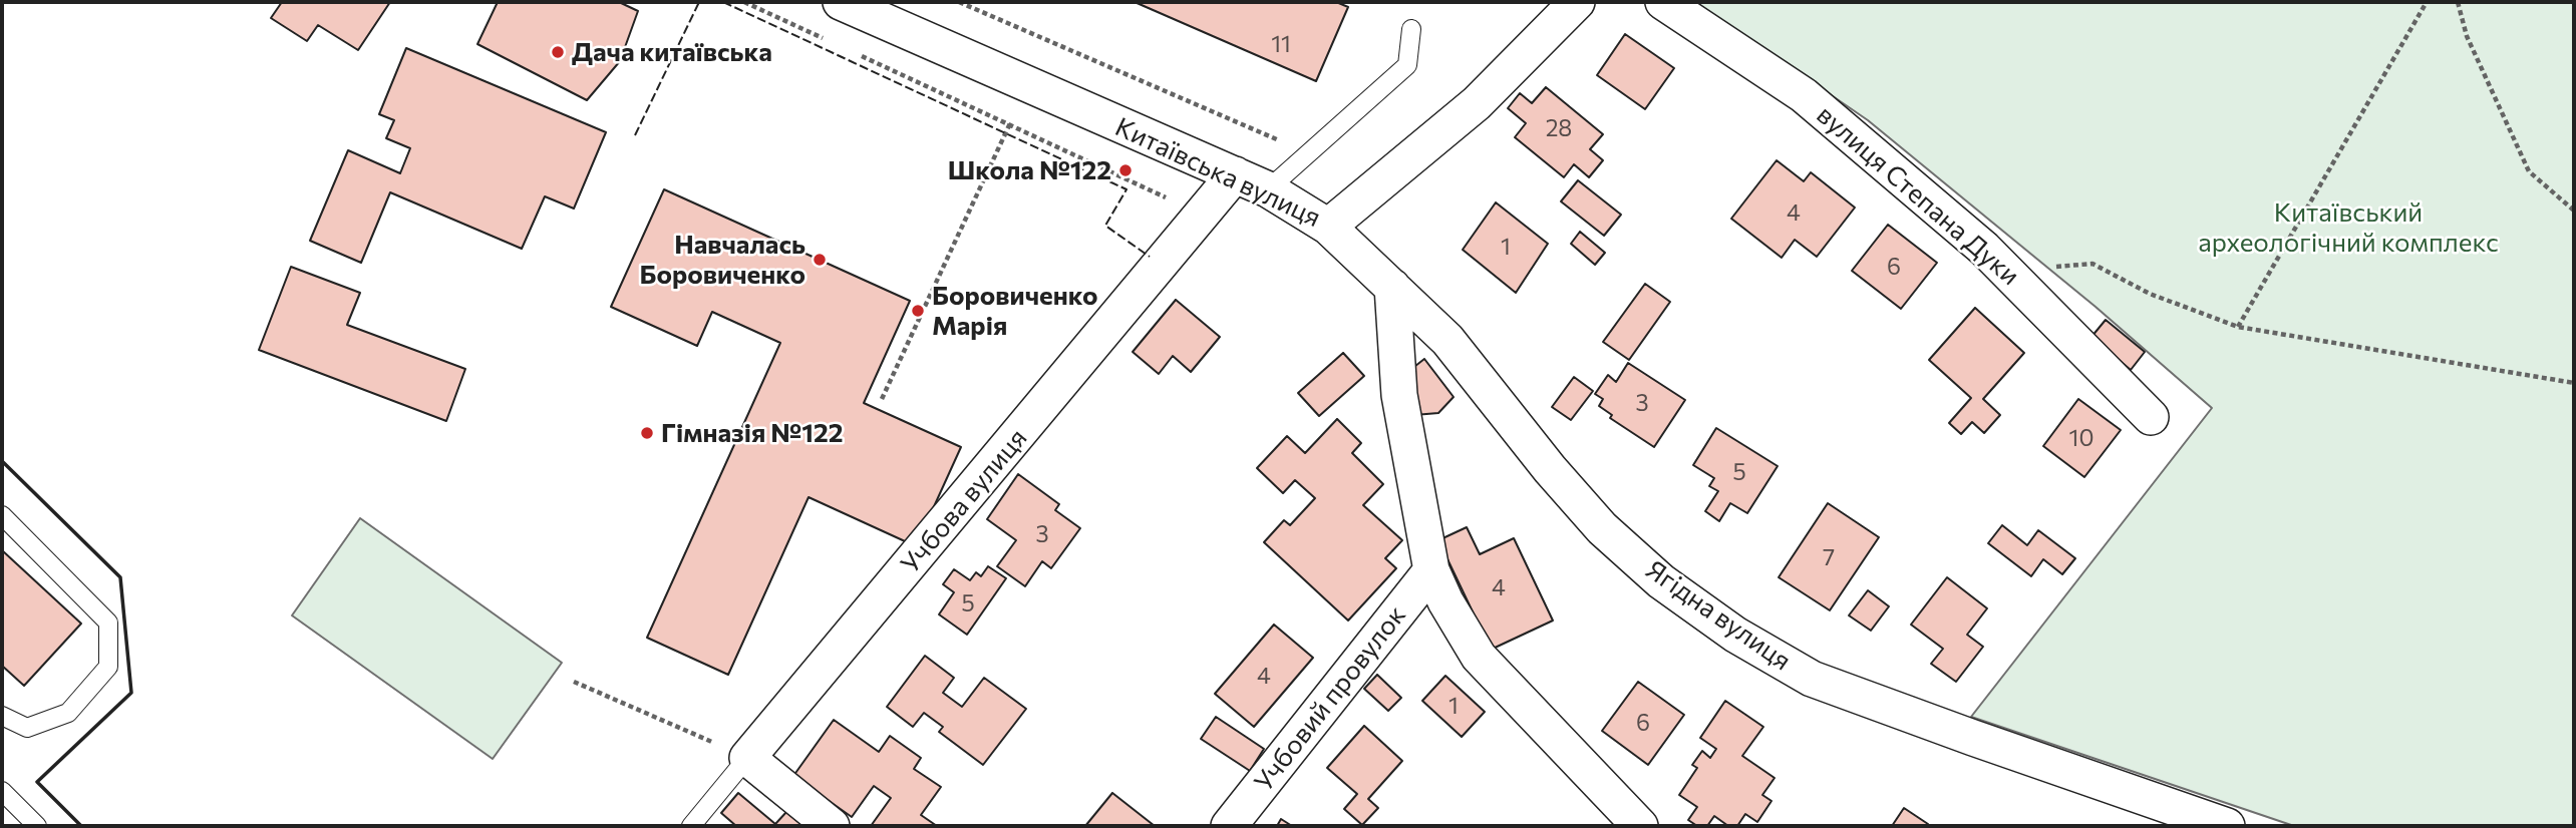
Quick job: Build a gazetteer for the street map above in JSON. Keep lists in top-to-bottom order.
{
  "streets": {
    "street": [
      "Китаївська вулиця",
      "вулиця Степана Дуки",
      "Учбова вулиця",
      "Ягідна вулиця",
      "Учбовий провулок"
    ]
  },
  "crossings": [
    ["Китаївська вулиця", "Учбова вулиця"],
    ["Китаївська вулиця", "Ягідна вулиця"]
  ],
  "parks": ["Китаївський археологічний комплекс"],
  "places": [
    "Дача китаївська",
    "Школа №122",
    "Навчалась Боровиченко",
    "Боровиченко Марія",
    "Гімназія №122"
  ],
  "house_numbers": [
    "11",
    "28",
    "4",
    "1",
    "6",
    "3",
    "10",
    "5",
    "3",
    "7",
    "4",
    "5",
    "4",
    "1",
    "6"
  ]
}
